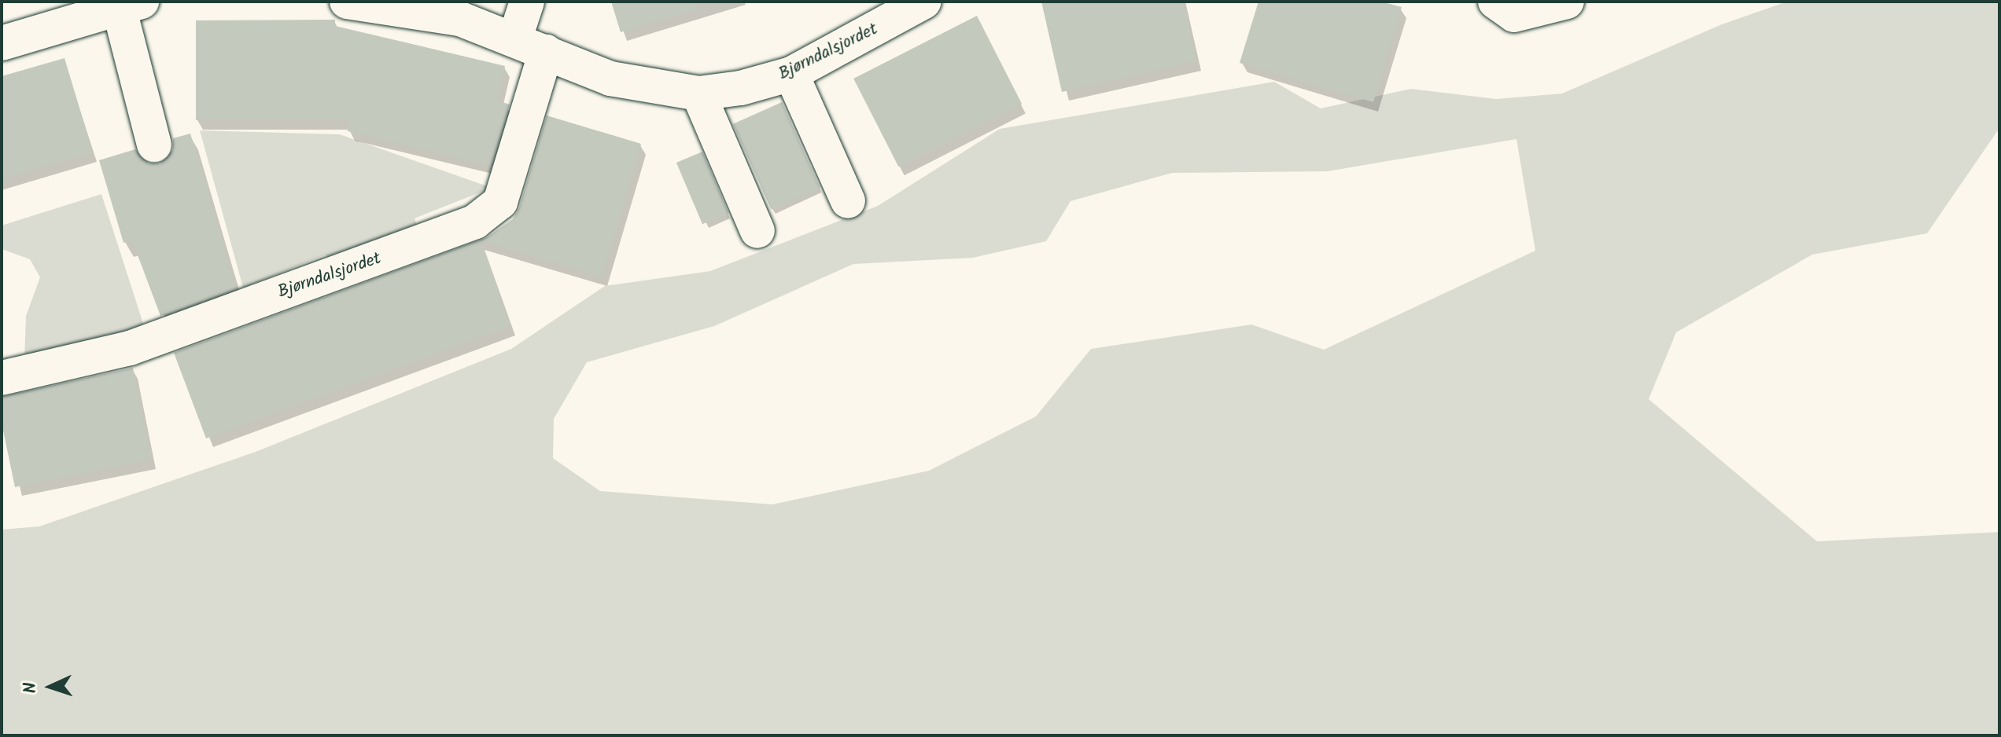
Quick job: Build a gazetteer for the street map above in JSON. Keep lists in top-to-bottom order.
{
  "streets": {
    "street": ["Bjørndalsjordet"]
  },
  "north": "left"
}
